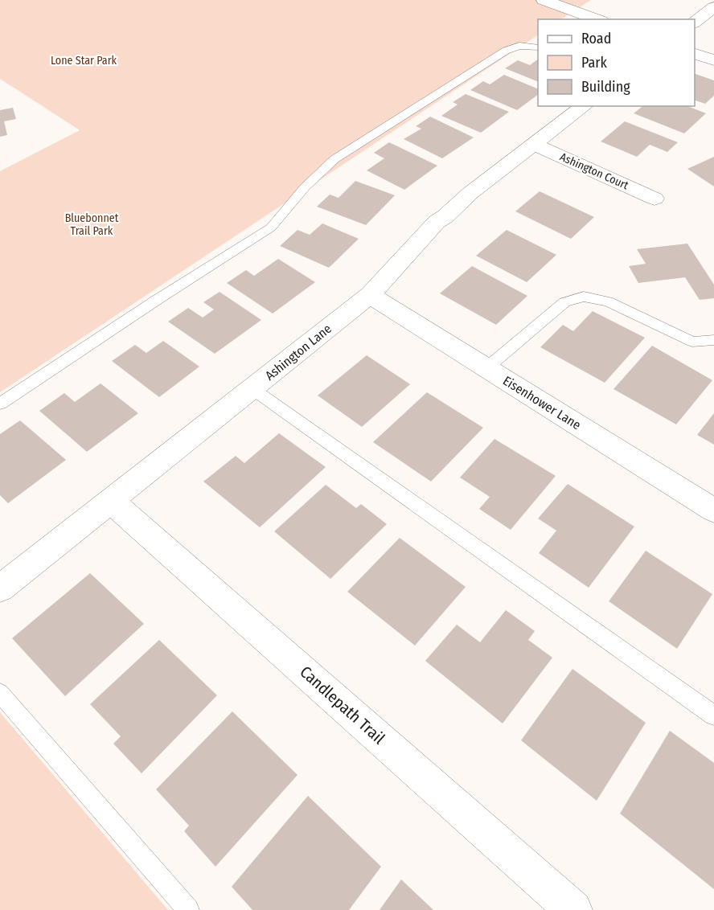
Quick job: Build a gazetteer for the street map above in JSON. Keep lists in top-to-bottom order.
{
  "streets": {
    "street": [
      "Ashington Court",
      "Ashington Lane",
      "Eisenhower Lane",
      "Candlepath Trail"
    ]
  },
  "crossings": [
    ["Ashington Court", "Ashington Lane"],
    ["Ashington Lane", "Eisenhower Lane"],
    ["Ashington Lane", "Candlepath Trail"]
  ],
  "parks": ["Lone Star Park", "Bluebonnet Trail Park"],
  "legend": ["Road", "Park", "Building"]
}
